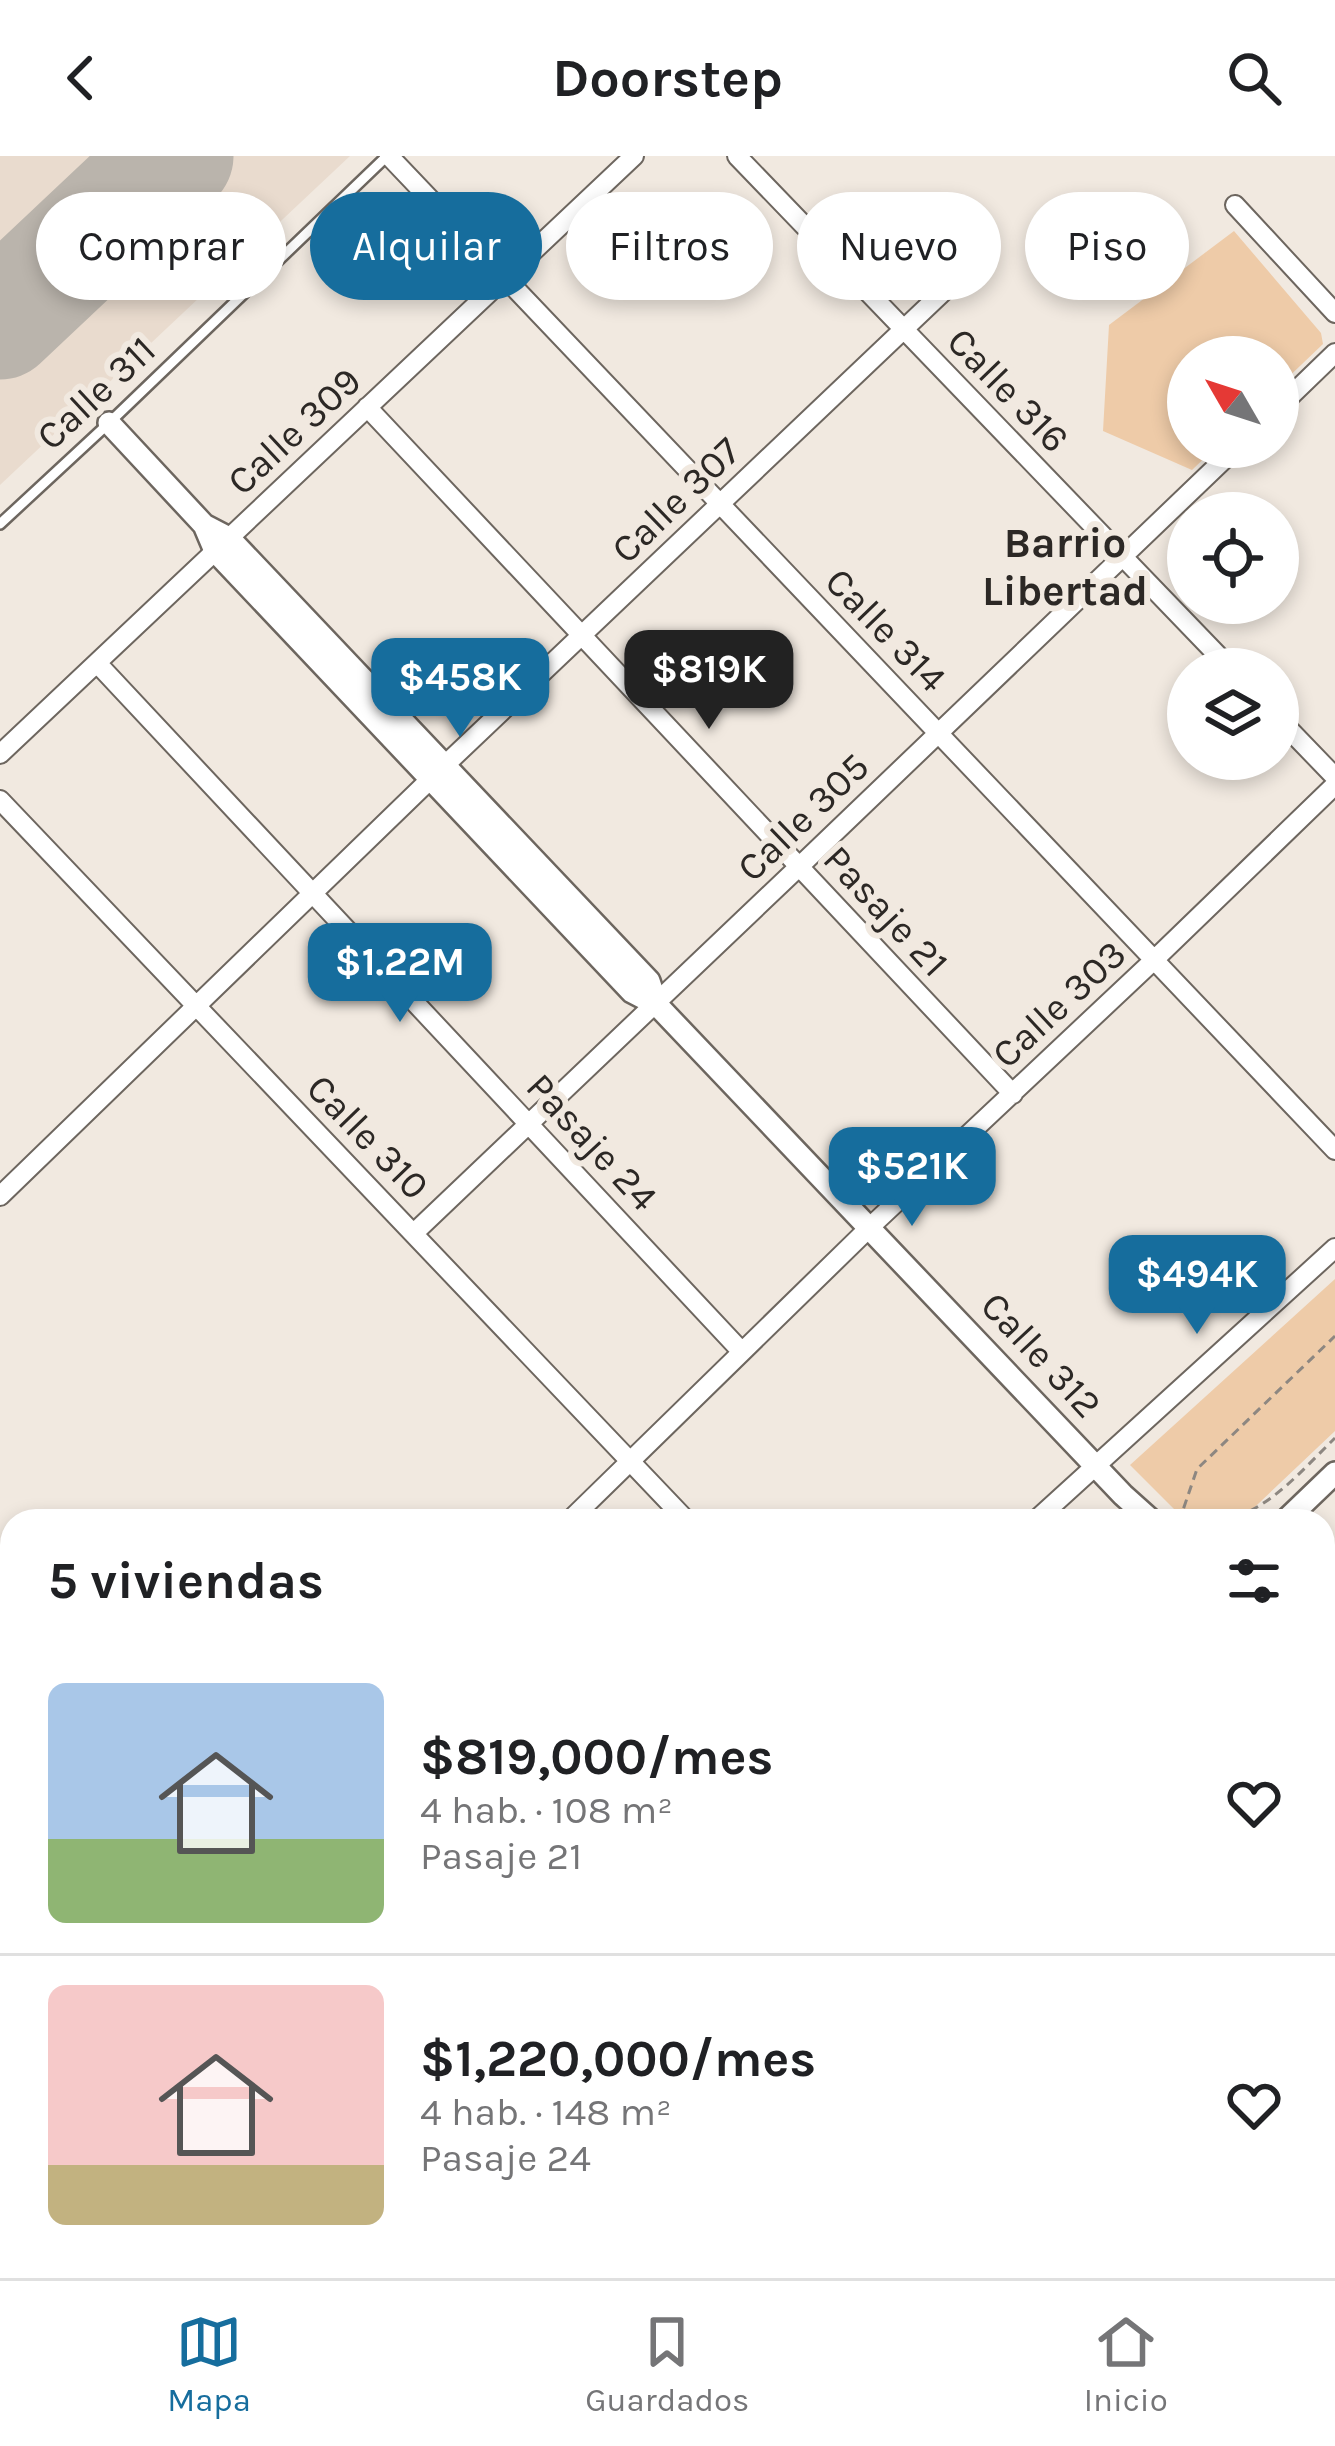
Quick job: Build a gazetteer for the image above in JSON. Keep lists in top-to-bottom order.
{
  "streets": {
    "street": [
      "Calle 316",
      "Calle 309",
      "Calle 307",
      "Calle 314",
      "Calle 305",
      "Pasaje 21",
      "Calle 303",
      "Calle 310",
      "Pasaje 24",
      "Calle 312"
    ],
    "lane": ["Calle 311"]
  },
  "crossings": [
    ["Calle 316", "Calle 307"],
    ["Calle 316", "Calle 305"],
    ["Calle 311", "Calle 314"],
    ["Calle 311", "Calle 312"],
    ["Calle 309", "Pasaje 21"],
    ["Calle 309", "Pasaje 24"],
    ["Calle 309", "Calle 312"],
    ["Calle 307", "Calle 314"],
    ["Calle 307", "Pasaje 21"],
    ["Calle 307", "Calle 310"],
    ["Calle 307", "Pasaje 24"],
    ["Calle 307", "Calle 312"],
    ["Calle 314", "Calle 305"],
    ["Calle 314", "Calle 303"],
    ["Calle 305", "Pasaje 21"],
    ["Calle 305", "Calle 310"],
    ["Calle 305", "Pasaje 24"],
    ["Calle 305", "Calle 312"],
    ["Pasaje 21", "Calle 303"],
    ["Calle 303", "Calle 310"],
    ["Calle 303", "Pasaje 24"],
    ["Calle 303", "Calle 312"]
  ],
  "districts": ["Barrio Libertad"],
  "north": "top left",
  "page": {
    "header": "Doorstep",
    "chip": [
      "Comprar",
      "Alquilar",
      "Filtros",
      "Nuevo",
      "Piso"
    ],
    "price": [
      "$819K",
      "$458K",
      "$1.22M",
      "$521K",
      "$494K"
    ],
    "heading": "5 viviendas",
    "list": [
      {
        "name": "$819,000/mes",
        "note": "4 hab. · 108 m² · Pasaje 21"
      },
      {
        "name": "$1,220,000/mes",
        "note": "4 hab. · 148 m² · Pasaje 24"
      }
    ],
    "tabs": ["Mapa", "Guardados", "Inicio"]
  }
}
